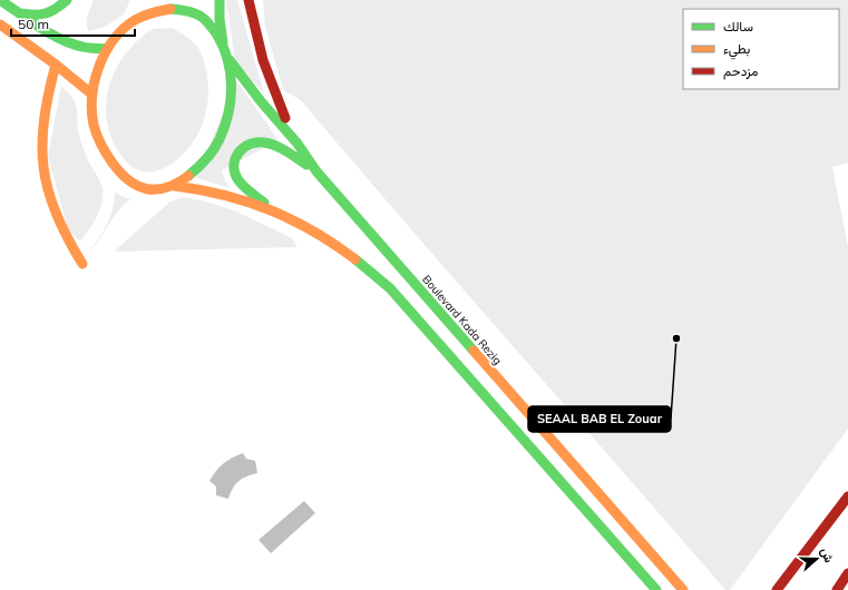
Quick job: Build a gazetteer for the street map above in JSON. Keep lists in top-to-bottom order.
{
  "streets": {
    "main road": ["Boulevard Kada Rezig"]
  },
  "places": ["SEAAL BAB EL Zouar"],
  "legend": ["سالك", "بطيء", "مزدحم"],
  "scale_bar": "50 m",
  "north": "right"
}
